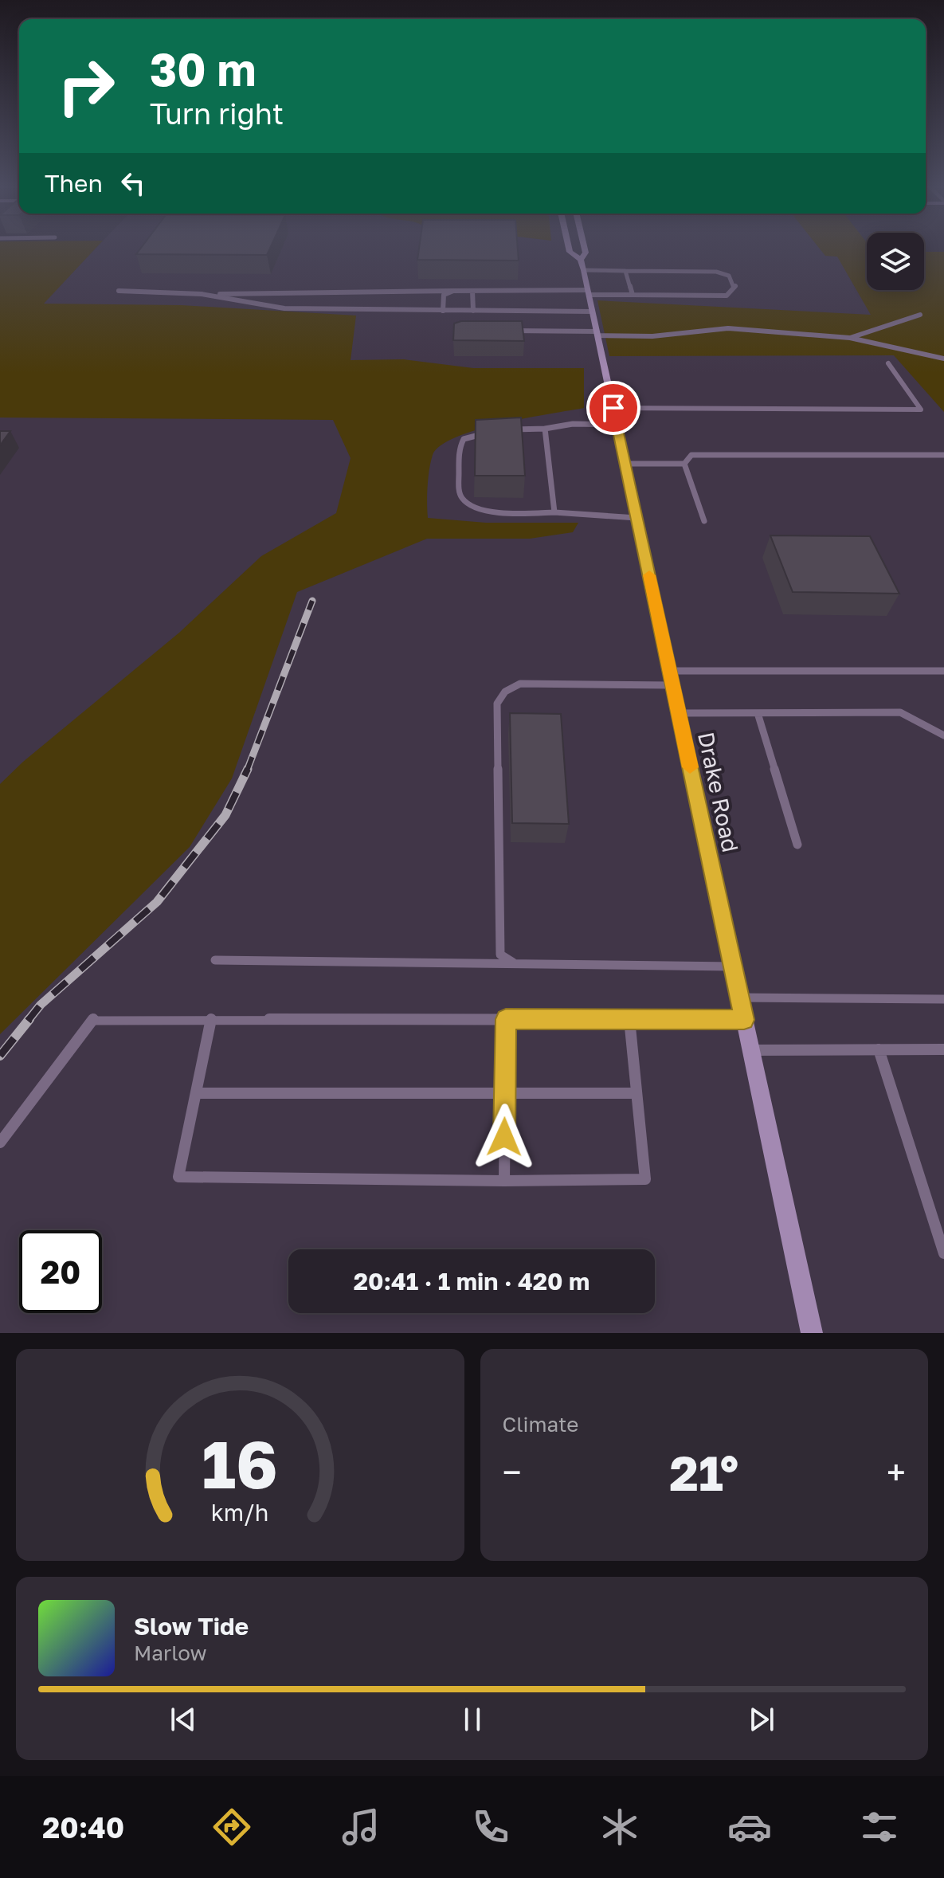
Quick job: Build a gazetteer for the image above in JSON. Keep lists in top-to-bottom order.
{
  "streets": {
    "street": ["Drake Road"]
  },
  "page": {
    "turn": ["30 m", "Turn right"],
    "then": "Then",
    "limit": "20",
    "trip": "20:41 · 1 min · 420 m",
    "tile": "Climate",
    "heat": ["−", "21°", "+"],
    "song": ["Slow Tide", "Marlow"],
    "tabs": "20:40",
    "gauge": ["16", "km/h"]
  }
}
